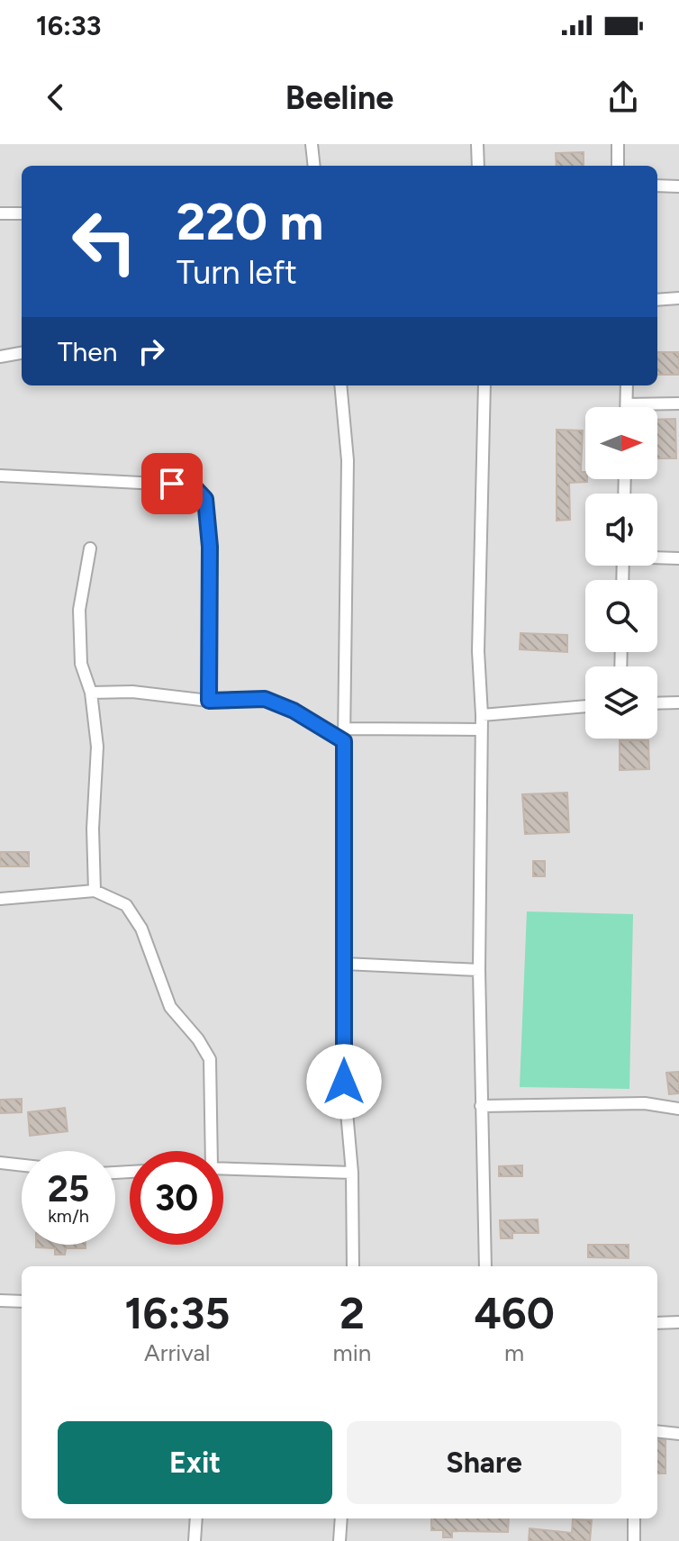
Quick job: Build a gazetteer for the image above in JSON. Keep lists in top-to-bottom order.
{
  "north": "right",
  "page": {
    "status": "16:33",
    "header": "Beeline",
    "turn": ["220 m", "Turn left"],
    "then": "Then",
    "speed": "25 km/h",
    "limit": "30",
    "eta": [
      "16:35",
      "Arrival",
      "2",
      "min",
      "460",
      "m"
    ],
    "buttons": ["Exit", "Share"]
  }
}
